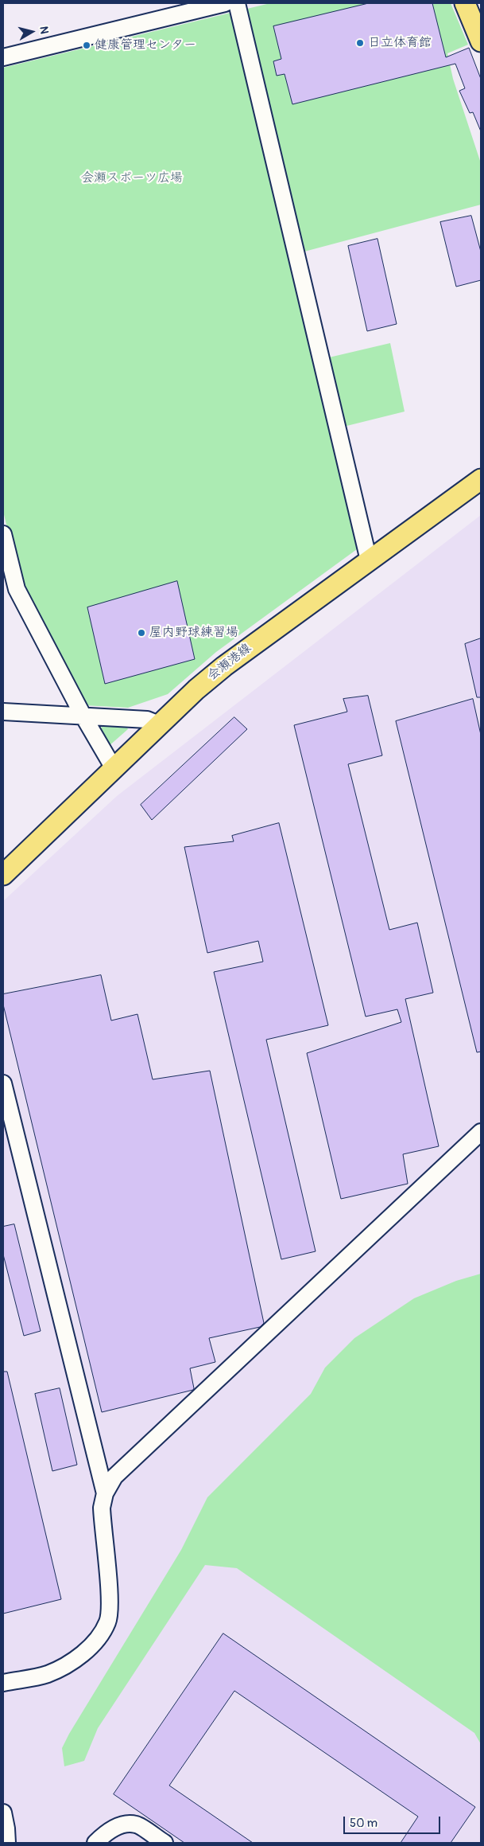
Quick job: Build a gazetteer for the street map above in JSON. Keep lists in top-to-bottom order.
{
  "streets": {
    "main road": ["会瀬港線"]
  },
  "parks": ["会瀬スポーツ広場"],
  "places": ["日立体育館", "健康管理センター", "屋内野球練習場"],
  "scale_bar": "50 m",
  "north": "right"
}
